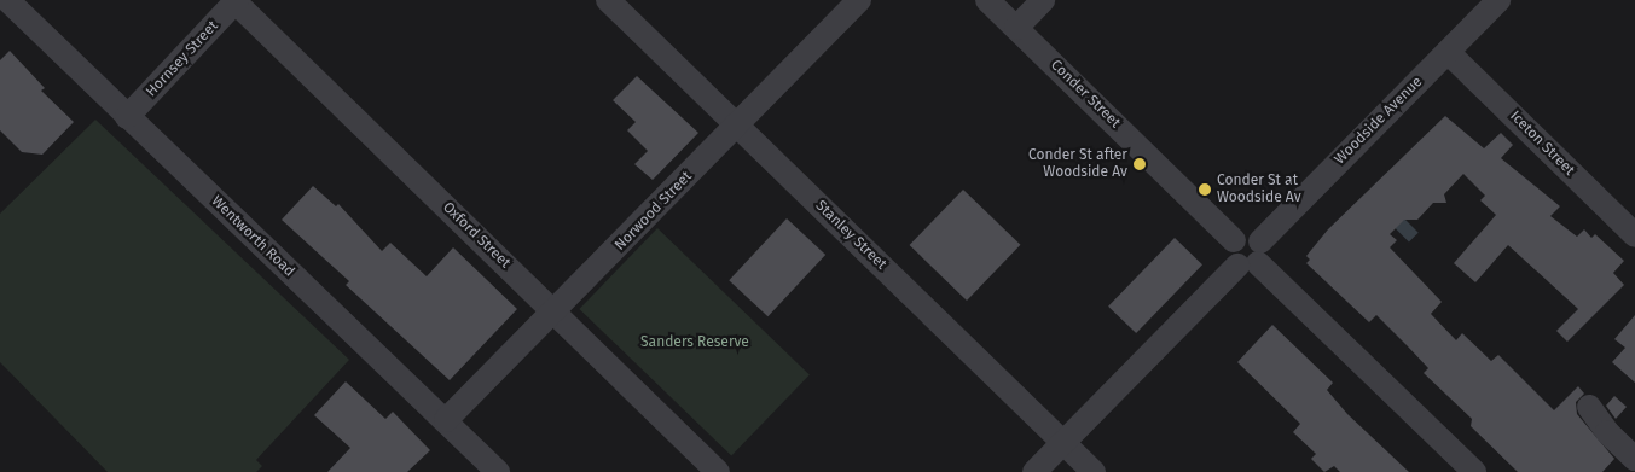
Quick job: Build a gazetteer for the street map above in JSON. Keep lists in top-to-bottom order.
{
  "streets": {
    "street": [
      "Hornsey Street",
      "Conder Street",
      "Woodside Avenue",
      "Iceton Street",
      "Norwood Street",
      "Oxford Street",
      "Stanley Street",
      "Wentworth Road"
    ]
  },
  "crossings": [
    ["Hornsey Street", "Oxford Street"],
    ["Hornsey Street", "Wentworth Road"],
    ["Conder Street", "Woodside Avenue"],
    ["Woodside Avenue", "Iceton Street"],
    ["Woodside Avenue", "Stanley Street"],
    ["Norwood Street", "Oxford Street"],
    ["Norwood Street", "Stanley Street"],
    ["Norwood Street", "Wentworth Road"]
  ],
  "parks": ["Sanders Reserve"],
  "places": ["Conder St after Woodside Av", "Conder St at Woodside Av"]
}
